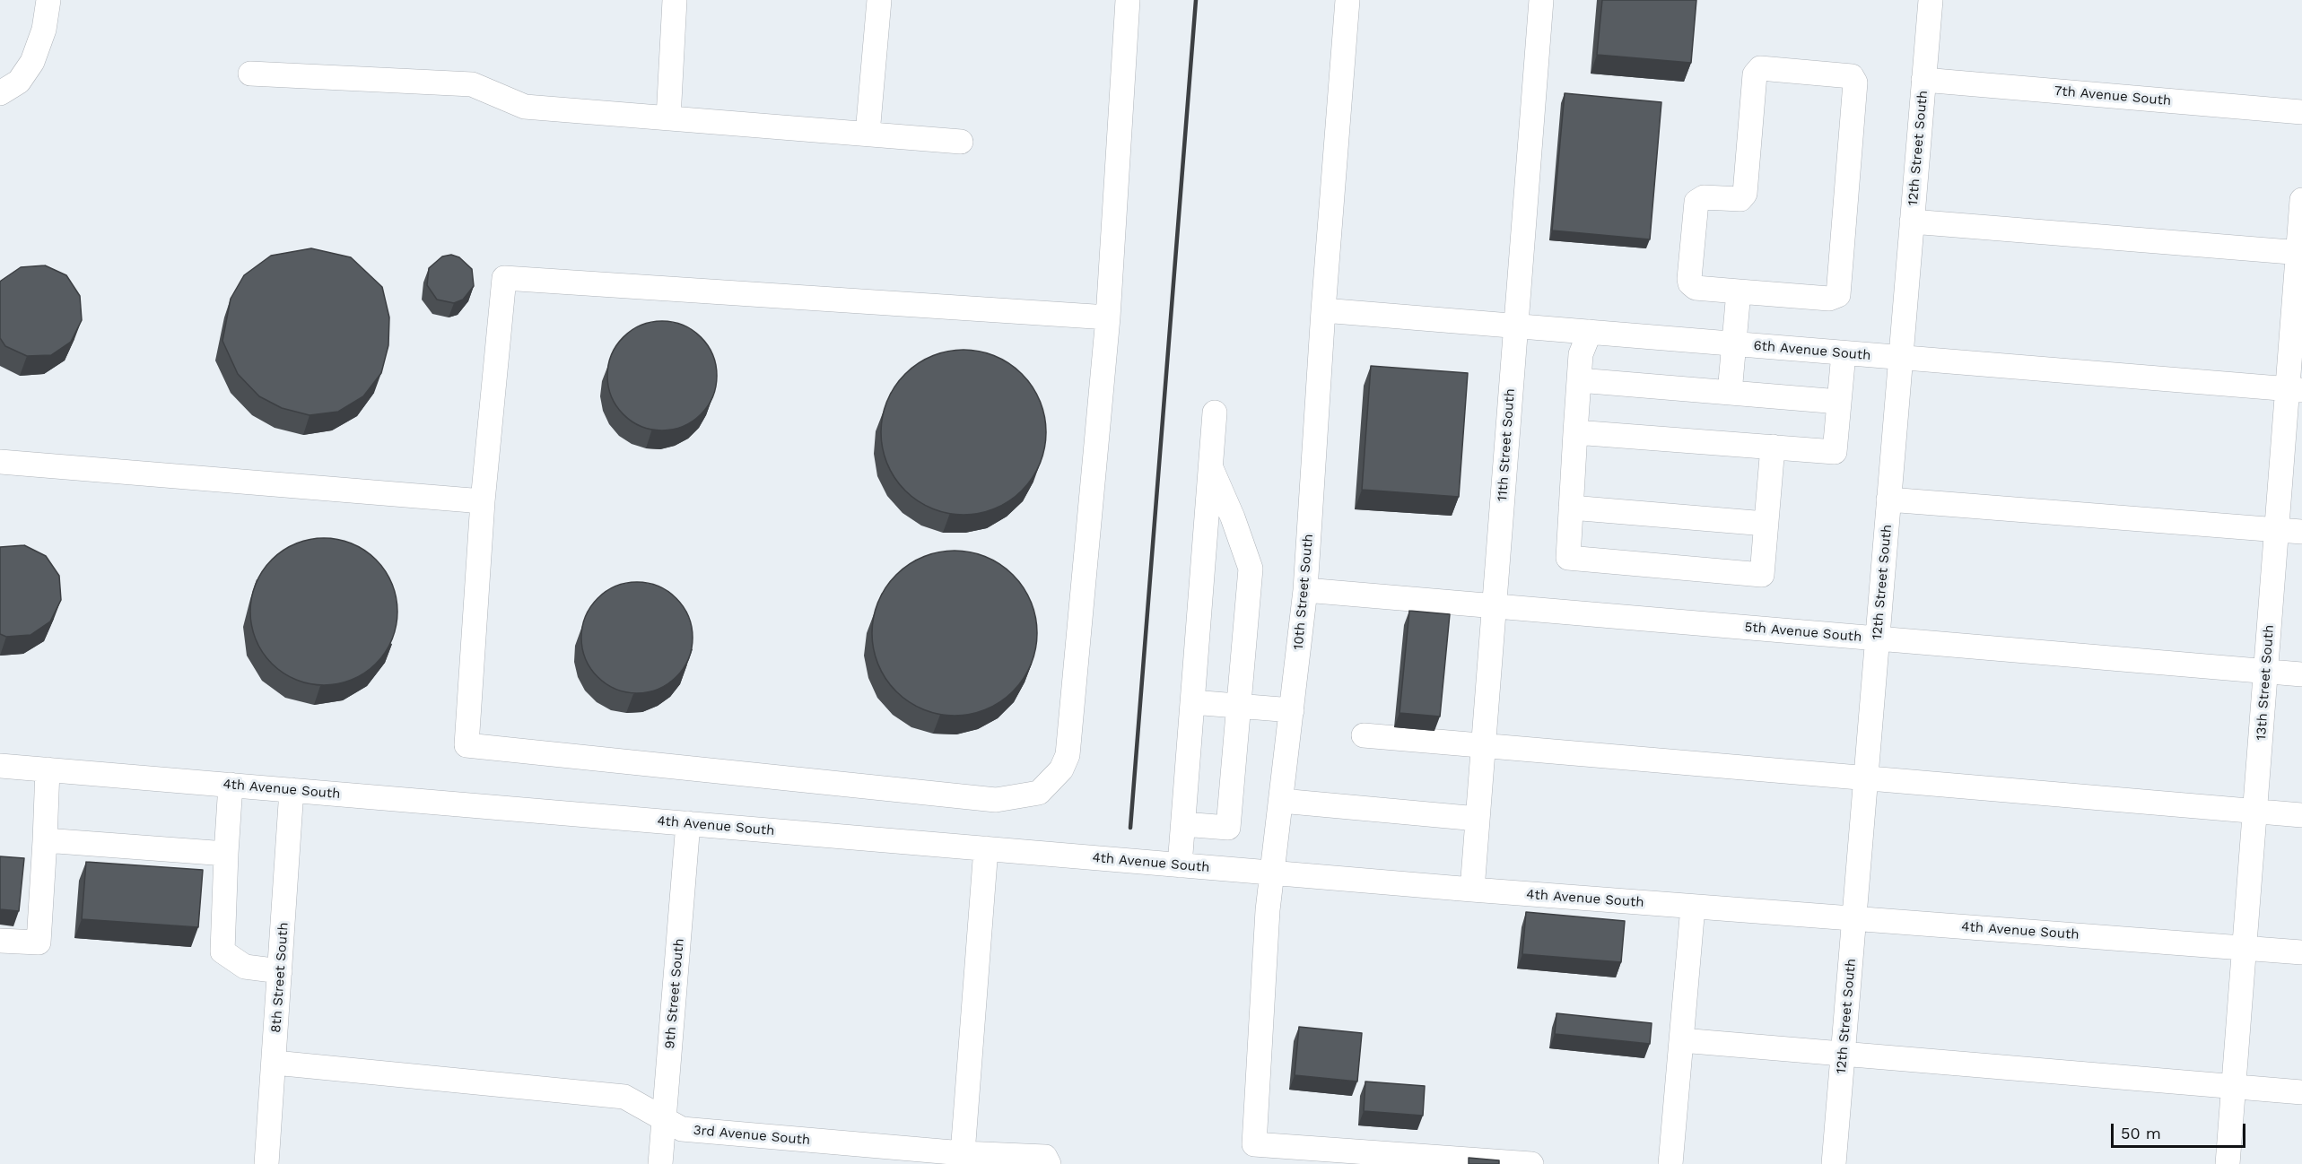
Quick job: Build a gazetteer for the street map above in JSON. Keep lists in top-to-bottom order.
{
  "streets": {
    "street": [
      "7th Avenue South",
      "12th Street South",
      "6th Avenue South",
      "11th Street South",
      "10th Street South",
      "5th Avenue South",
      "13th Street South",
      "4th Avenue South",
      "8th Street South",
      "9th Street South",
      "3rd Avenue South"
    ]
  },
  "crossings": [
    ["7th Avenue South", "12th Street South"],
    ["12th Street South", "6th Avenue South"],
    ["12th Street South", "5th Avenue South"],
    ["12th Street South", "4th Avenue South"],
    ["6th Avenue South", "11th Street South"],
    ["6th Avenue South", "10th Street South"],
    ["6th Avenue South", "13th Street South"],
    ["11th Street South", "5th Avenue South"],
    ["11th Street South", "4th Avenue South"],
    ["10th Street South", "5th Avenue South"],
    ["10th Street South", "4th Avenue South"],
    ["5th Avenue South", "13th Street South"],
    ["13th Street South", "4th Avenue South"],
    ["4th Avenue South", "8th Street South"],
    ["4th Avenue South", "9th Street South"],
    ["8th Street South", "3rd Avenue South"],
    ["9th Street South", "3rd Avenue South"]
  ],
  "scale_bar": "50 m"
}
